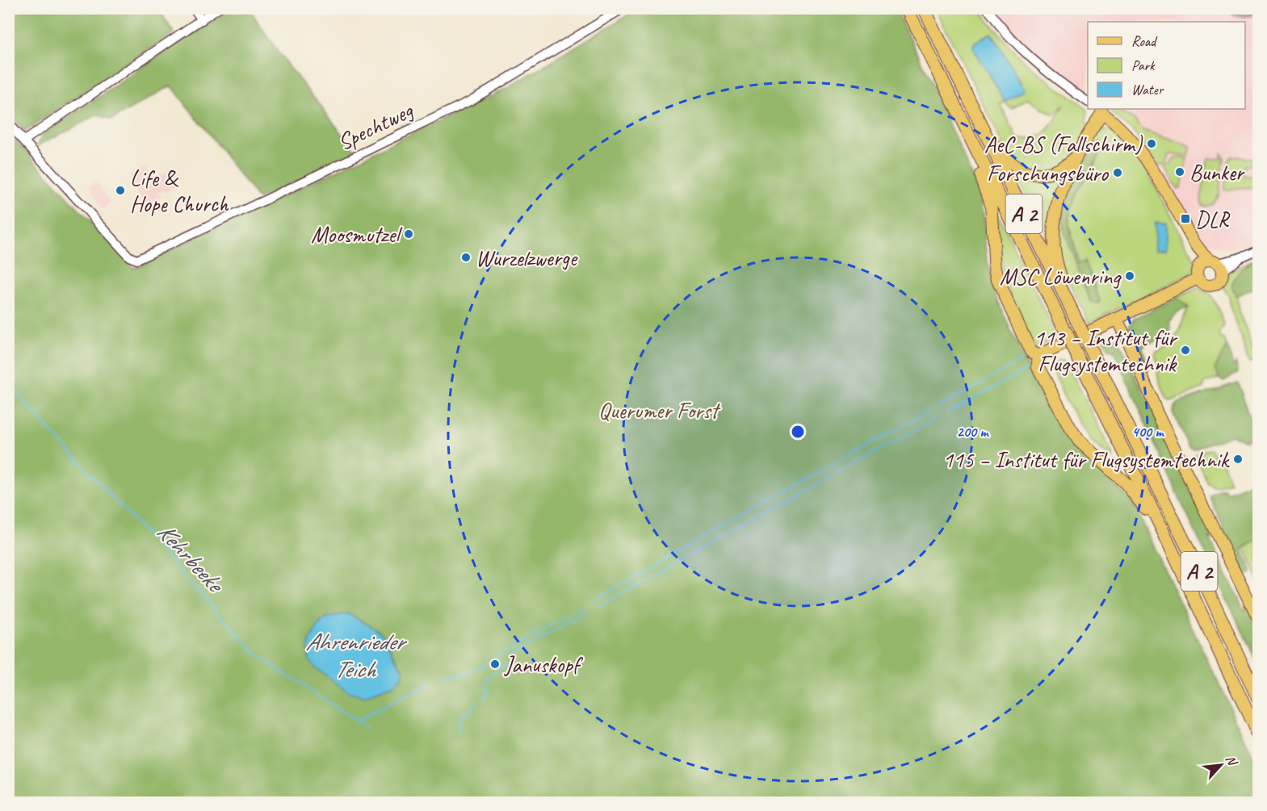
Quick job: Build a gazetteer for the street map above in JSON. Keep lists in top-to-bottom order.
{
  "streets": {
    "highway": ["A 2"],
    "street": ["Spechtweg"]
  },
  "water": ["Kehrbeeke", "Ahrenrieder Teich"],
  "parks": ["Querumer Forst"],
  "places": {
    "other": [
      "AeC-BS (Fallschirm)",
      "Bunker",
      "Forschungsbüro",
      "Life & Hope Church",
      "Moosmutzel",
      "Wurzelzwerge",
      "MSC Löwenring",
      "113 – Institut für Flugsystemtechnik",
      "115 – Institut für Flugsystemtechnik",
      "Januskopf"
    ],
    "transit": ["DLR"]
  },
  "legend": ["Road", "Park", "Water"],
  "north": "top right",
  "rings": ["200 m", "400 m"]
}
